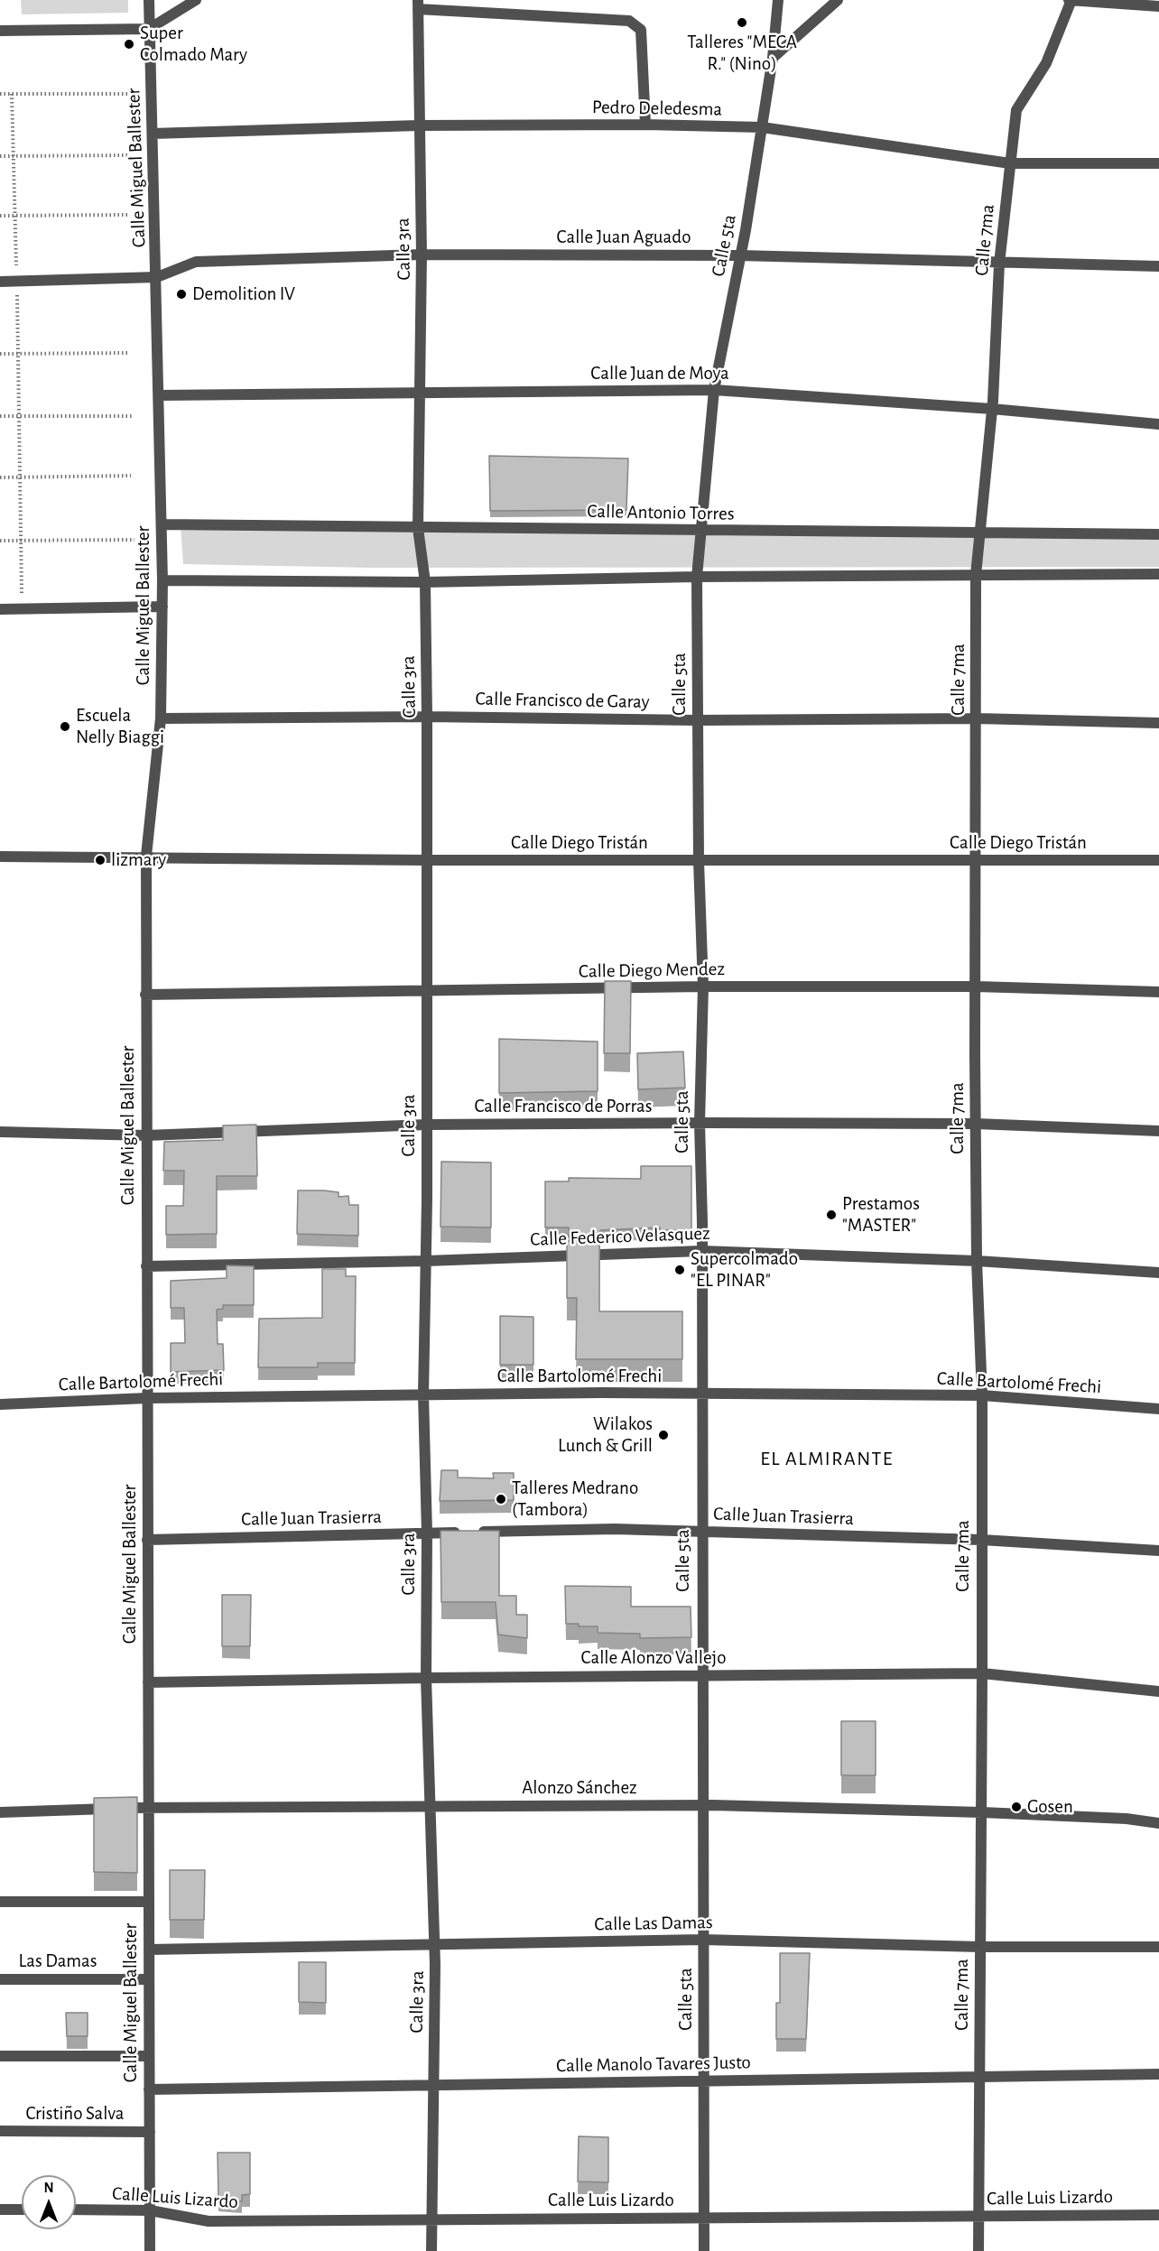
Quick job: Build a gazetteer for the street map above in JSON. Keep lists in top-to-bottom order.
{
  "streets": {
    "street": [
      "Pedro Deledesma",
      "Calle Miguel Ballester",
      "Calle Juan Aguado",
      "Calle 7ma",
      "Calle 5ta",
      "Calle 3ra",
      "Calle Juan de Moya",
      "Calle Antonio Torres",
      "Calle Francisco de Garay",
      "Calle Diego Tristán",
      "Calle Diego Mendez",
      "Calle Francisco de Porras",
      "Calle Federico Velasquez",
      "Calle Bartolomé Frechi",
      "Calle Juan Trasierra",
      "Calle Alonzo Vallejo",
      "Alonzo Sánchez",
      "Calle Las Damas",
      "Las Damas",
      "Calle Manolo Tavares Justo",
      "Cristiño Salva",
      "Calle Luis Lizardo"
    ]
  },
  "crossings": [
    ["Pedro Deledesma", "Calle Miguel Ballester"],
    ["Pedro Deledesma", "Calle 7ma"],
    ["Pedro Deledesma", "Calle 5ta"],
    ["Pedro Deledesma", "Calle 3ra"],
    ["Calle Miguel Ballester", "Calle Juan Aguado"],
    ["Calle Miguel Ballester", "Calle Juan de Moya"],
    ["Calle Miguel Ballester", "Calle Antonio Torres"],
    ["Calle Miguel Ballester", "Calle Francisco de Garay"],
    ["Calle Miguel Ballester", "Calle Diego Tristán"],
    ["Calle Miguel Ballester", "Calle Diego Mendez"],
    ["Calle Miguel Ballester", "Calle Francisco de Porras"],
    ["Calle Miguel Ballester", "Calle Federico Velasquez"],
    ["Calle Miguel Ballester", "Calle Bartolomé Frechi"],
    ["Calle Miguel Ballester", "Calle Juan Trasierra"],
    ["Calle Miguel Ballester", "Calle Alonzo Vallejo"],
    ["Calle Miguel Ballester", "Alonzo Sánchez"],
    ["Calle Miguel Ballester", "Calle Las Damas"],
    ["Calle Miguel Ballester", "Las Damas"],
    ["Calle Miguel Ballester", "Calle Manolo Tavares Justo"],
    ["Calle Miguel Ballester", "Cristiño Salva"],
    ["Calle Miguel Ballester", "Calle Luis Lizardo"],
    ["Calle Juan Aguado", "Calle 7ma"],
    ["Calle Juan Aguado", "Calle 5ta"],
    ["Calle Juan Aguado", "Calle 3ra"],
    ["Calle 7ma", "Calle Juan de Moya"],
    ["Calle 7ma", "Calle Antonio Torres"],
    ["Calle 7ma", "Calle Francisco de Garay"],
    ["Calle 7ma", "Calle Diego Tristán"],
    ["Calle 7ma", "Calle Diego Mendez"],
    ["Calle 7ma", "Calle Francisco de Porras"],
    ["Calle 7ma", "Calle Federico Velasquez"],
    ["Calle 7ma", "Calle Bartolomé Frechi"],
    ["Calle 7ma", "Calle Juan Trasierra"],
    ["Calle 7ma", "Calle Alonzo Vallejo"],
    ["Calle 7ma", "Alonzo Sánchez"],
    ["Calle 7ma", "Calle Las Damas"],
    ["Calle 7ma", "Calle Manolo Tavares Justo"],
    ["Calle 7ma", "Calle Luis Lizardo"],
    ["Calle 5ta", "Calle Juan de Moya"],
    ["Calle 5ta", "Calle Antonio Torres"],
    ["Calle 5ta", "Calle Francisco de Garay"],
    ["Calle 5ta", "Calle Diego Tristán"],
    ["Calle 5ta", "Calle Diego Mendez"],
    ["Calle 5ta", "Calle Francisco de Porras"],
    ["Calle 5ta", "Calle Federico Velasquez"],
    ["Calle 5ta", "Calle Bartolomé Frechi"],
    ["Calle 5ta", "Calle Juan Trasierra"],
    ["Calle 5ta", "Calle Alonzo Vallejo"],
    ["Calle 5ta", "Alonzo Sánchez"],
    ["Calle 5ta", "Calle Las Damas"],
    ["Calle 5ta", "Calle Manolo Tavares Justo"],
    ["Calle 5ta", "Calle Luis Lizardo"],
    ["Calle 3ra", "Calle Juan de Moya"],
    ["Calle 3ra", "Calle Antonio Torres"],
    ["Calle 3ra", "Calle Francisco de Garay"],
    ["Calle 3ra", "Calle Diego Tristán"],
    ["Calle 3ra", "Calle Diego Mendez"],
    ["Calle 3ra", "Calle Francisco de Porras"],
    ["Calle 3ra", "Calle Federico Velasquez"],
    ["Calle 3ra", "Calle Bartolomé Frechi"],
    ["Calle 3ra", "Calle Juan Trasierra"],
    ["Calle 3ra", "Calle Alonzo Vallejo"],
    ["Calle 3ra", "Alonzo Sánchez"],
    ["Calle 3ra", "Calle Las Damas"],
    ["Calle 3ra", "Calle Manolo Tavares Justo"],
    ["Calle 3ra", "Calle Luis Lizardo"]
  ],
  "districts": ["EL ALMIRANTE"],
  "places": [
    "Talleres \"MECA R.\" (Nino)",
    "Super Colmado Mary",
    "Demolition IV",
    "Escuela Nelly Biaggi",
    "lizmary",
    "Prestamos \"MASTER\"",
    "Supercolmado \"EL PINAR\"",
    "Wilakos Lunch & Grill",
    "Talleres Medrano (Tambora)",
    "Gosen"
  ],
  "north": "top"
}
